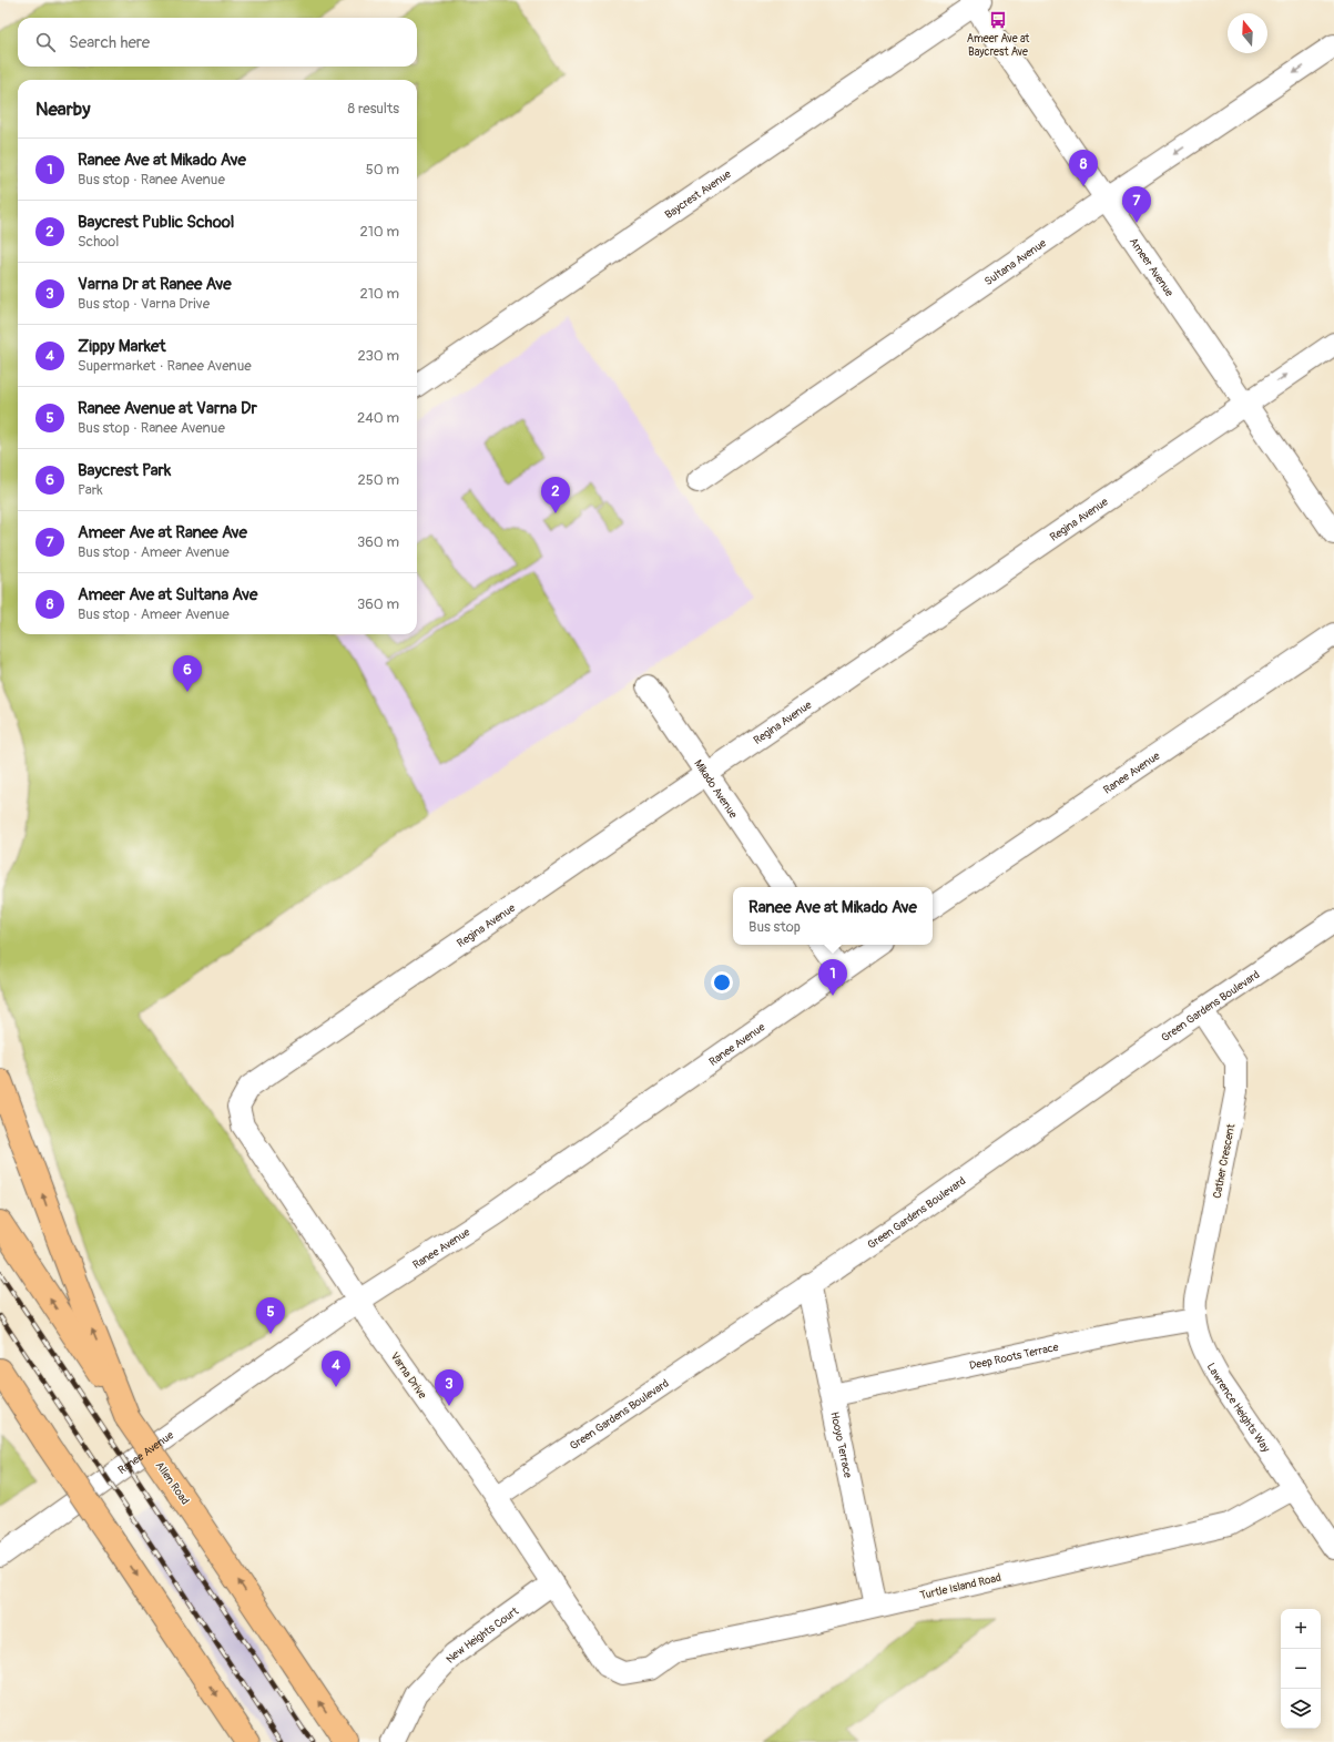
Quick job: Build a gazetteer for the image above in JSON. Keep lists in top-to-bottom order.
{
  "streets": {
    "highway": ["Allen Road"],
    "street": [
      "Baycrest Avenue",
      "Sultana Avenue",
      "Ameer Avenue",
      "Regina Avenue",
      "Ranee Avenue",
      "Mikado Avenue",
      "Green Gardens Boulevard",
      "Cather Crescent",
      "Deep Roots Terrace",
      "Varna Drive",
      "Lawrence Heights Way",
      "Hooyo Terrace",
      "Turtle Island Road",
      "New Heights Court"
    ]
  },
  "crossings": [
    ["Baycrest Avenue", "Ameer Avenue"],
    ["Sultana Avenue", "Ameer Avenue"],
    ["Ameer Avenue", "Regina Avenue"],
    ["Regina Avenue", "Mikado Avenue"],
    ["Regina Avenue", "Varna Drive"],
    ["Ranee Avenue", "Varna Drive"],
    ["Green Gardens Boulevard", "Cather Crescent"],
    ["Green Gardens Boulevard", "Varna Drive"],
    ["Green Gardens Boulevard", "Hooyo Terrace"],
    ["Cather Crescent", "Deep Roots Terrace"],
    ["Cather Crescent", "Lawrence Heights Way"],
    ["Deep Roots Terrace", "Lawrence Heights Way"],
    ["Deep Roots Terrace", "Hooyo Terrace"],
    ["Varna Drive", "Turtle Island Road"],
    ["Varna Drive", "New Heights Court"],
    ["Lawrence Heights Way", "Turtle Island Road"],
    ["Hooyo Terrace", "Turtle Island Road"]
  ],
  "one_way": ["Sultana Avenue"],
  "places": {
    "bus stop": ["Ameer Ave at Baycrest Ave"]
  },
  "north": "top",
  "page": {
    "search": "Search here",
    "heading": ["Nearby", "8 results"],
    "list": [
      {
        "mark": "1",
        "name": "Ranee Ave at Mikado Ave",
        "note": "Bus stop · Ranee Avenue",
        "value": "50 m"
      },
      {
        "mark": "2",
        "name": "Baycrest Public School",
        "note": "School",
        "value": "210 m"
      },
      {
        "mark": "3",
        "name": "Varna Dr at Ranee Ave",
        "note": "Bus stop · Varna Drive",
        "value": "210 m"
      },
      {
        "mark": "4",
        "name": "Zippy Market",
        "note": "Supermarket · Ranee Avenue",
        "value": "230 m"
      },
      {
        "mark": "5",
        "name": "Ranee Avenue at Varna Dr",
        "note": "Bus stop · Ranee Avenue",
        "value": "240 m"
      },
      {
        "mark": "6",
        "name": "Baycrest Park",
        "note": "Park",
        "value": "250 m"
      },
      {
        "mark": "7",
        "name": "Ameer Ave at Ranee Ave",
        "note": "Bus stop · Ameer Avenue",
        "value": "360 m"
      },
      {
        "mark": "8",
        "name": "Ameer Ave at Sultana Ave",
        "note": "Bus stop · Ameer Avenue",
        "value": "360 m"
      }
    ],
    "pins": [
      "8",
      "7",
      "2",
      "6",
      "1",
      "5",
      "4",
      "3"
    ],
    "popup": ["Ranee Ave at Mikado Ave", "Bus stop"],
    "map_buttons": ["+", "−"]
  }
}
